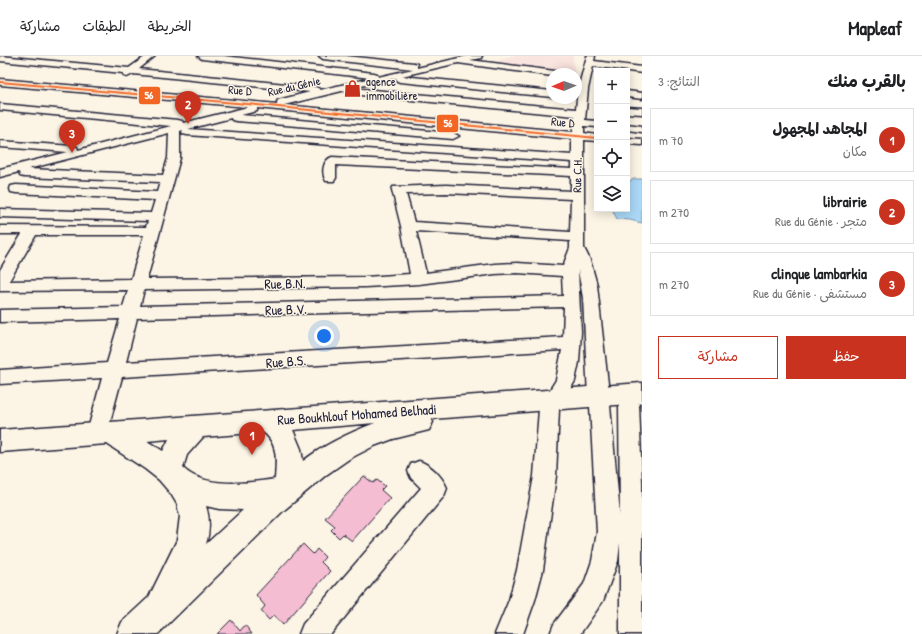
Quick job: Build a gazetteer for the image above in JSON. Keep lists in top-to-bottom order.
{
  "streets": {
    "main road": ["Rue Boukhlouf Mohamed Belhadi"],
    "street": [
      "Rue du Génie",
      "Rue D",
      "Rue C.H.",
      "Rue B.N.",
      "Rue B.V.",
      "Rue B.S."
    ]
  },
  "crossings": [
    ["Rue du Génie", "Rue D"],
    ["Rue D", "Rue C.H."],
    ["Rue C.H.", "Rue B.N."],
    ["Rue C.H.", "Rue B.V."],
    ["Rue C.H.", "Rue B.S."],
    ["Rue C.H.", "Rue Boukhlouf Mohamed Belhadi"]
  ],
  "places": {
    "shop": ["agence immobilière"]
  },
  "lines": ["transit line 56"],
  "north": "left",
  "page": {
    "header": "Mapleaf",
    "nav": ["الخريطة", "الطبقات", "مشاركة"],
    "heading": ["بالقرب منك", "النتائج: 3"],
    "map_buttons": ["+", "−"],
    "pins": ["2", "3", "1"],
    "list": [
      {
        "mark": "1",
        "name": "المجاهد المجهول",
        "note": "مكان",
        "value": "70 m"
      },
      {
        "mark": "2",
        "name": "librairie",
        "note": "متجر · Rue du Génie",
        "value": "270 m"
      },
      {
        "mark": "3",
        "name": "clinque lambarkia",
        "note": "مستشفى · Rue du Génie",
        "value": "270 m"
      }
    ],
    "buttons": ["حفظ", "مشاركة"]
  }
}
